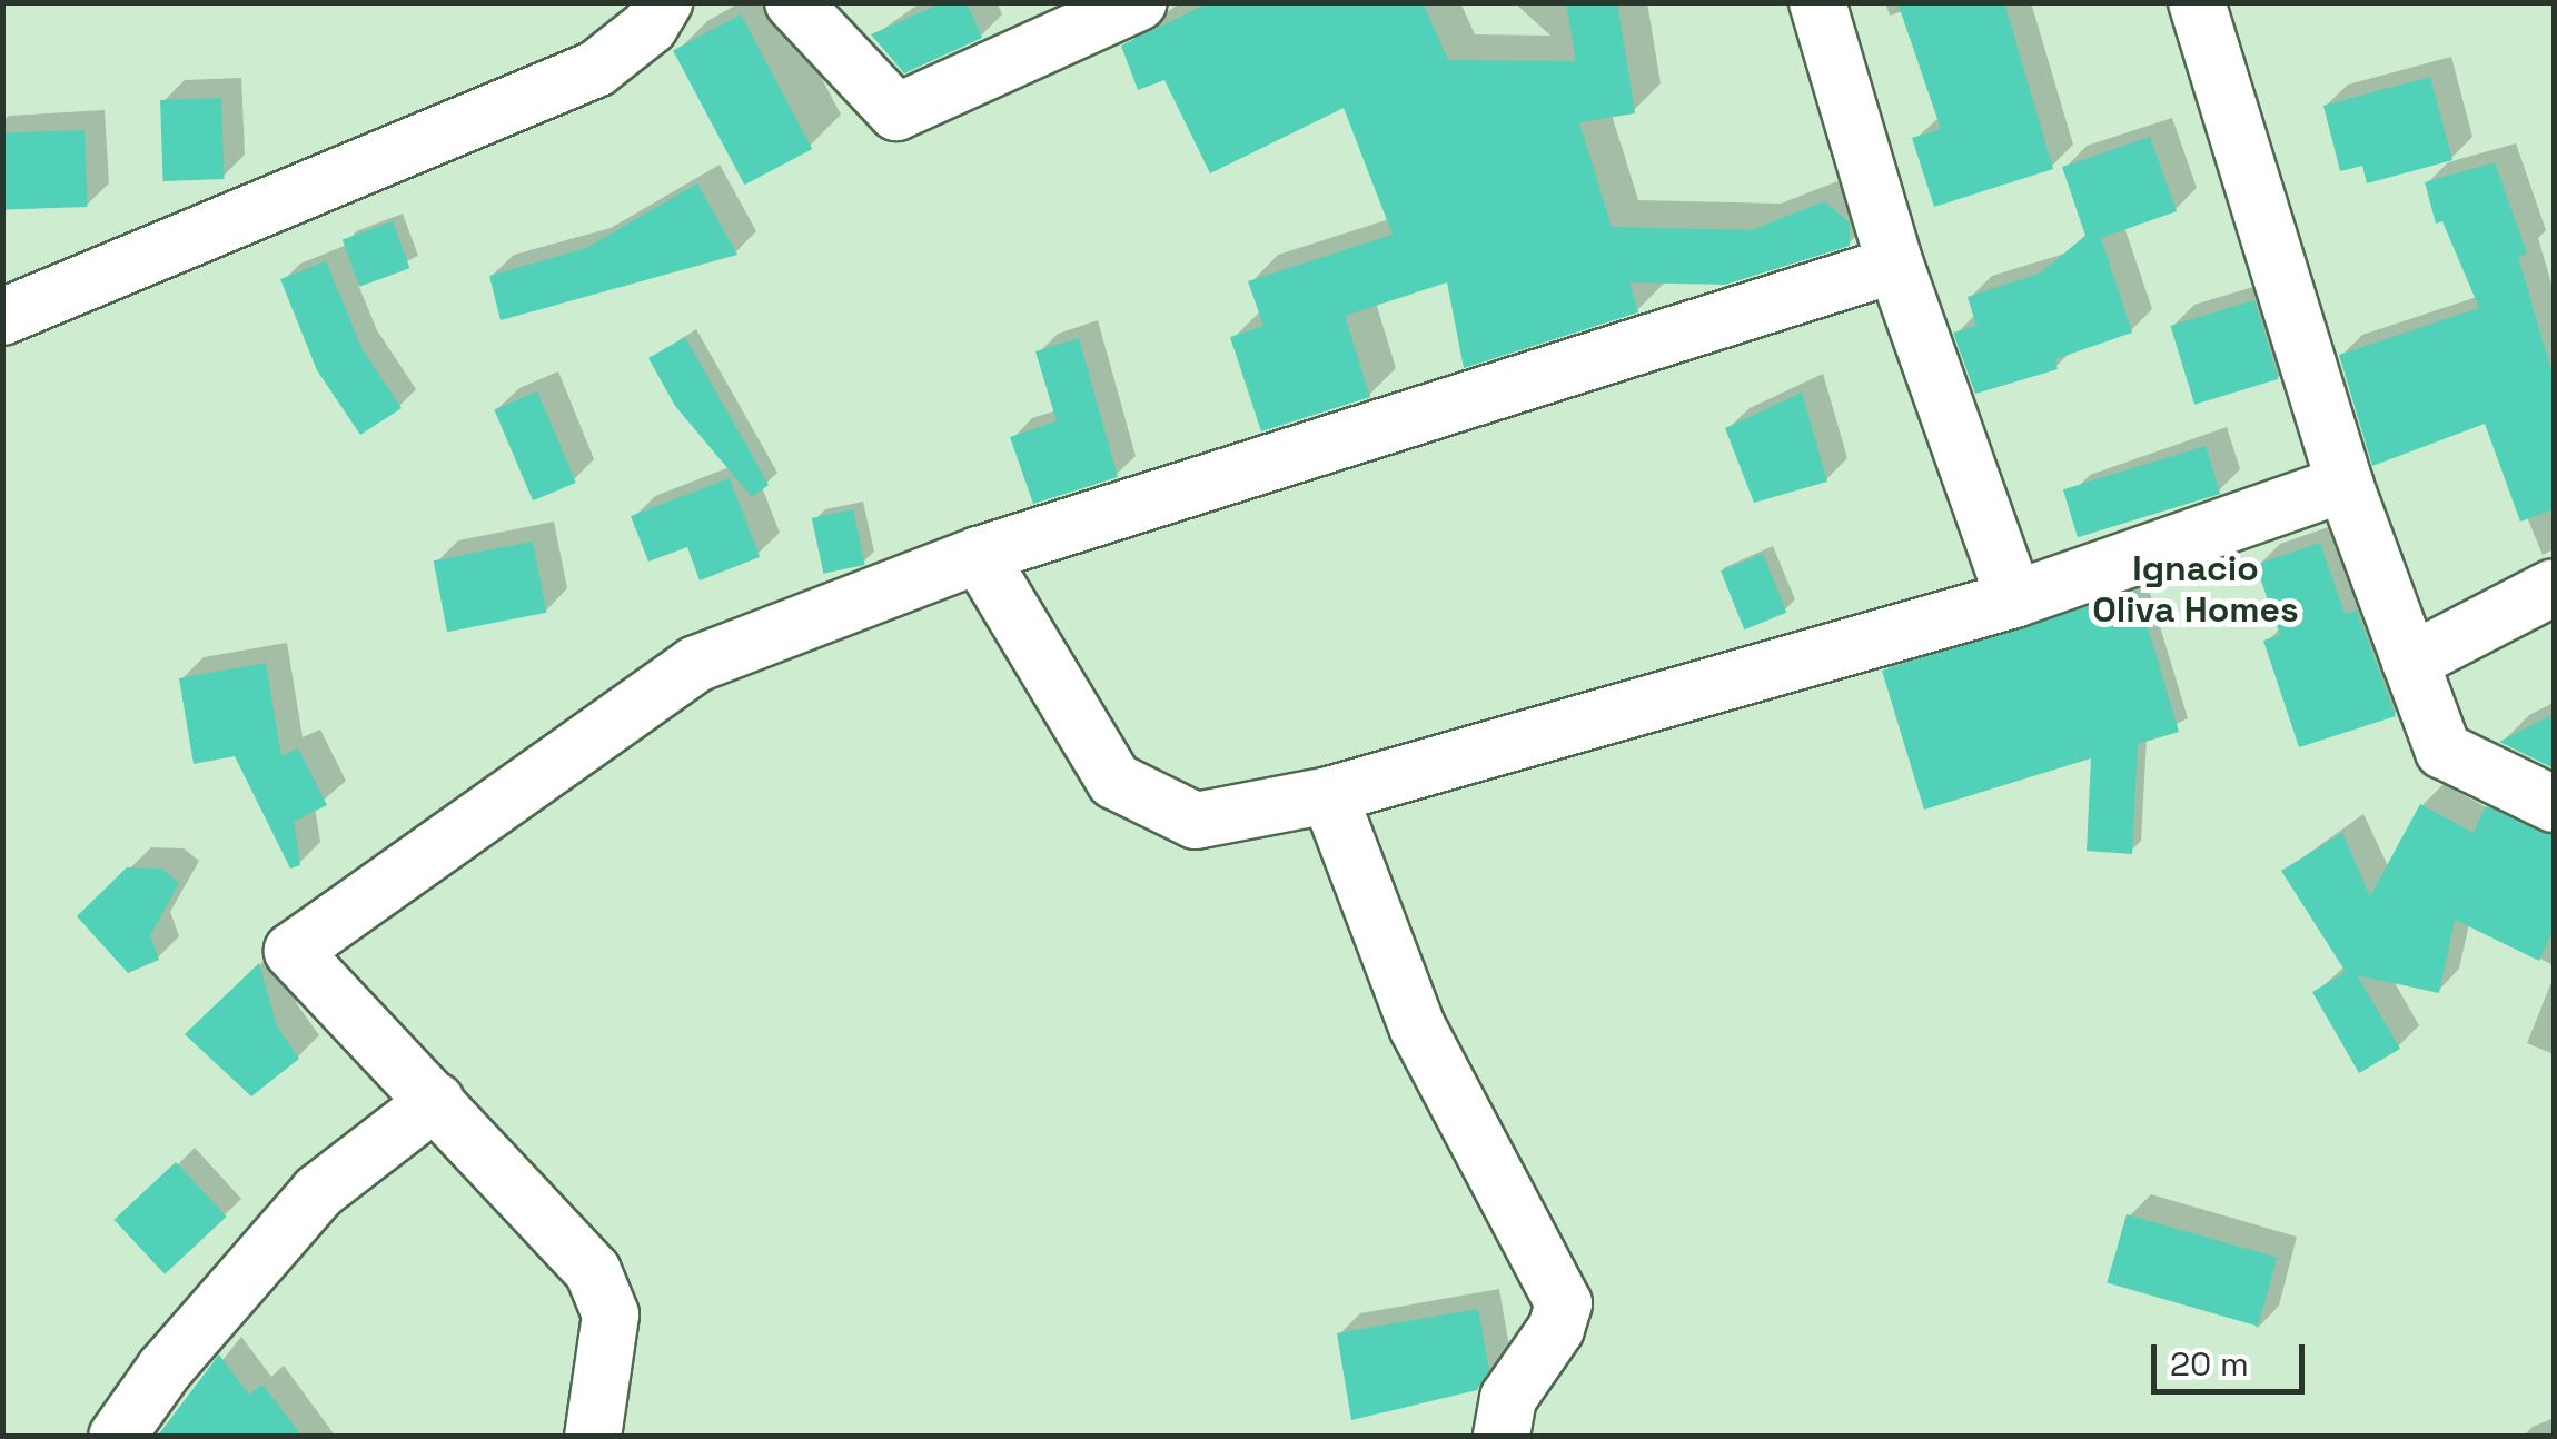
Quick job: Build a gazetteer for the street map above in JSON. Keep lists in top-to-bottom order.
{
  "districts": ["Ignacio Oliva Homes"],
  "scale_bar": "20 m"
}
